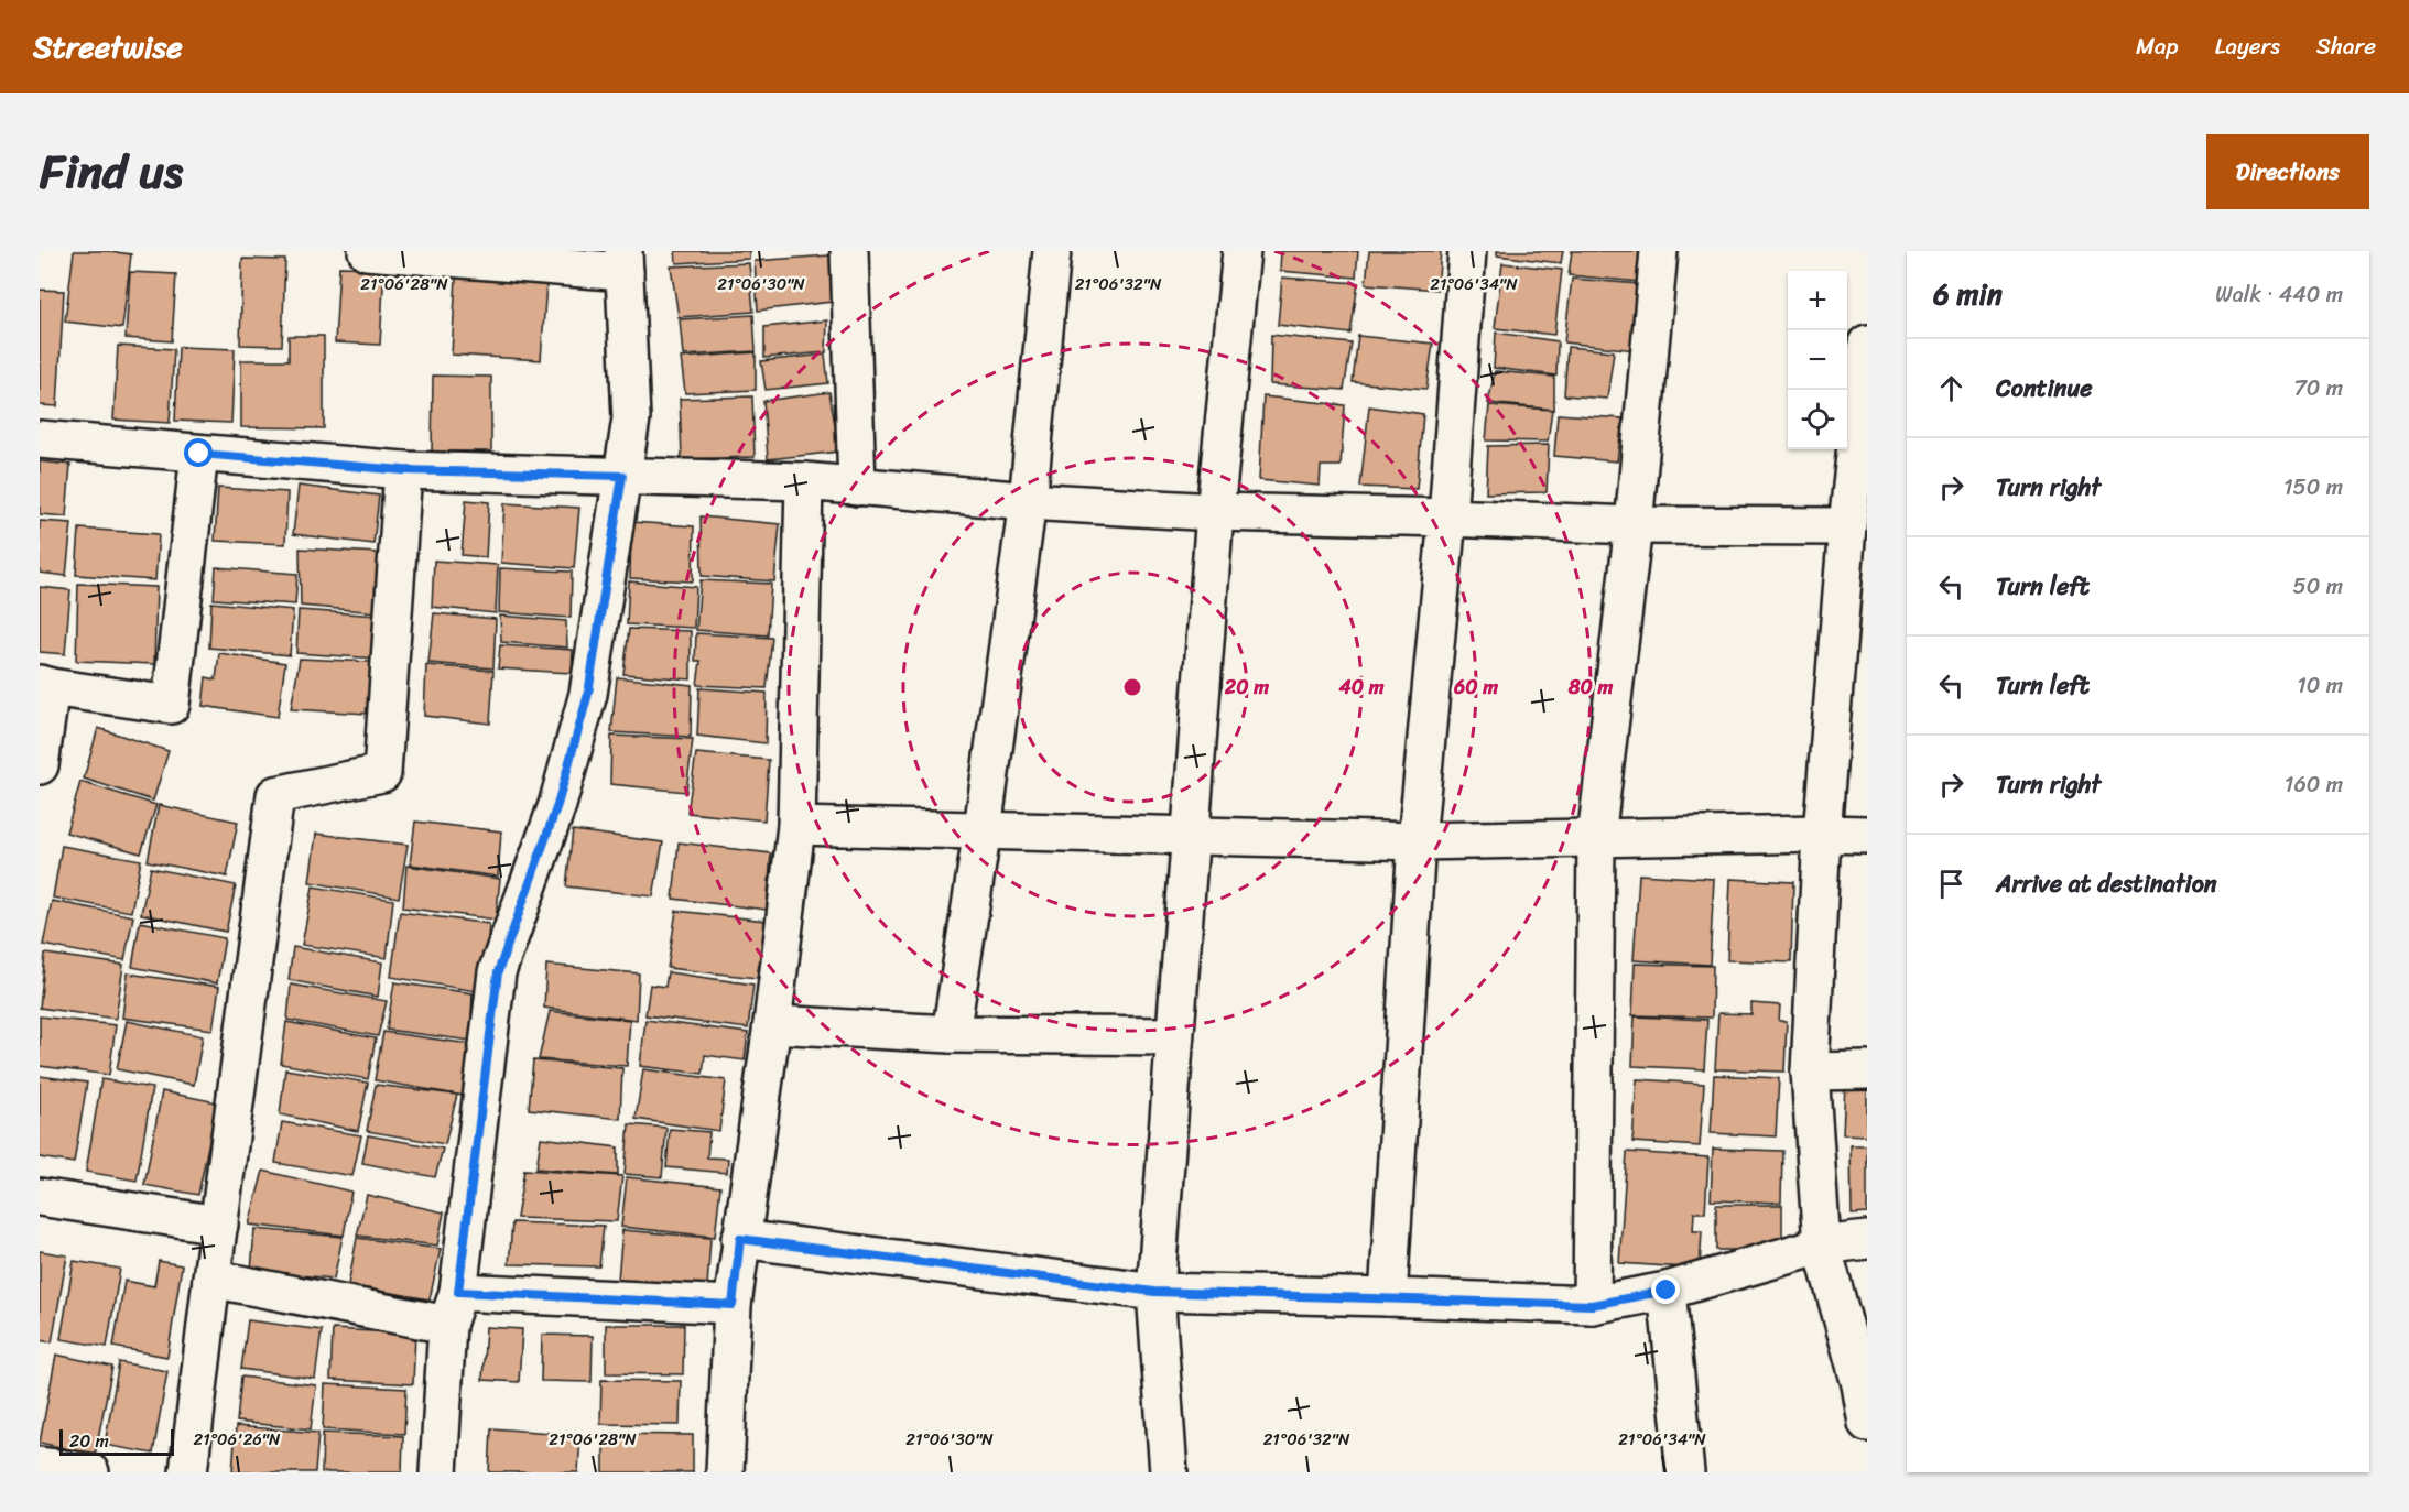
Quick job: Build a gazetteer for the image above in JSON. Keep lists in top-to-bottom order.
{
  "scale_bar": "20 m",
  "page": {
    "header": "Streetwise",
    "nav": ["Map", "Layers", "Share"],
    "title": "Find us",
    "buttons": "Directions",
    "heading": ["6 min", "Walk · 440 m"],
    "map_buttons": ["+", "−"],
    "list": [
      ["Continue", "70 m"],
      ["Turn right", "150 m"],
      ["Turn left", "50 m"],
      ["Turn left", "10 m"],
      ["Turn right", "160 m"],
      "Arrive at destination"
    ],
    "scale": "20 m"
  },
  "coordinates": [
    "21°06'28\"N",
    "21°06'30\"N",
    "21°06'32\"N",
    "21°06'34\"N",
    "21°06'26\"N"
  ],
  "rings": [
    "20 m",
    "40 m",
    "60 m",
    "80 m"
  ]
}
